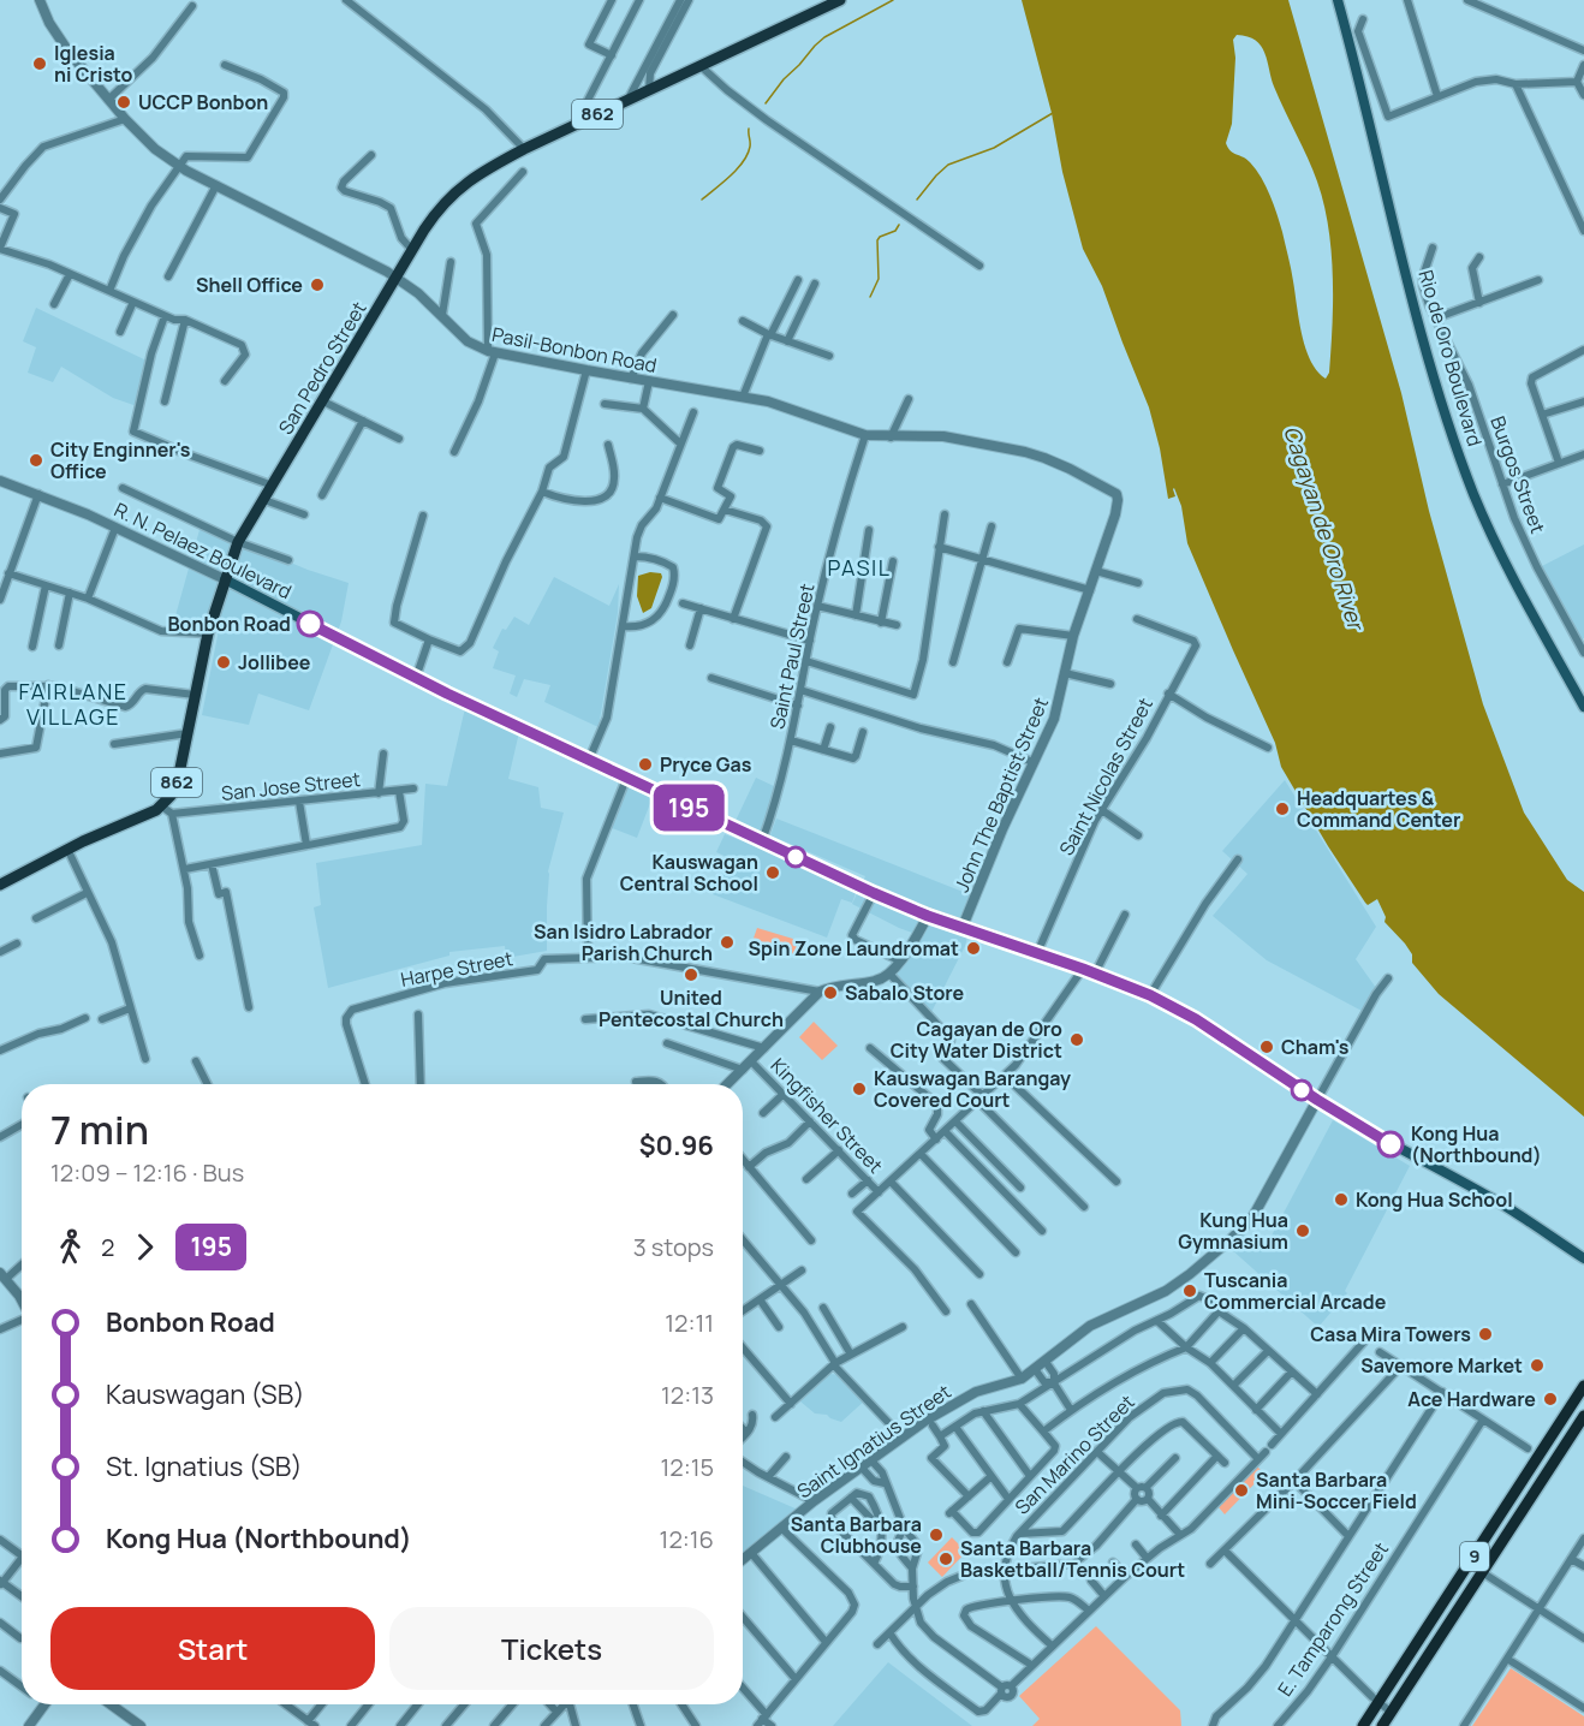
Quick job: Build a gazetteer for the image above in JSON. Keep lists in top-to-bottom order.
{
  "streets": {
    "highway": ["9"],
    "main road": [
      "862",
      "Rio de Oro Boulevard",
      "San Pedro Street",
      "R. N. Pelaez Boulevard"
    ],
    "street": [
      "Pasil-Bonbon Road",
      "Burgos Street",
      "Saint Paul Street",
      "Saint Nicolas Street",
      "San Jose Street",
      "John The Baptist Street",
      "Harpe Street",
      "Kingfisher Street",
      "Saint Ignatius Street",
      "San Marino Street",
      "E. Tamparong Street"
    ]
  },
  "crossings": [
    ["862", "San Pedro Street"],
    ["862", "San Jose Street"],
    ["Pasil-Bonbon Road", "San Pedro Street"],
    ["Pasil-Bonbon Road", "Saint Paul Street"],
    ["Pasil-Bonbon Road", "John The Baptist Street"],
    ["San Pedro Street", "R. N. Pelaez Boulevard"],
    ["San Pedro Street", "San Jose Street"],
    ["R. N. Pelaez Boulevard", "Saint Paul Street"],
    ["R. N. Pelaez Boulevard", "Saint Nicolas Street"],
    ["R. N. Pelaez Boulevard", "John The Baptist Street"],
    ["R. N. Pelaez Boulevard", "Saint Ignatius Street"]
  ],
  "districts": ["PASIL", "FAIRLANE VILLAGE"],
  "water": ["Cagayan de Oro River"],
  "places": [
    "Iglesia ni Cristo",
    "UCCP Bonbon",
    "Shell Office",
    "City Enginner's Office",
    "Bonbon Road",
    "Jollibee",
    "Pryce Gas",
    "Headquartes & Command Center",
    "Kauswagan Central School",
    "San Isidro Labrador Parish Church",
    "Spin Zone Laundromat",
    "United Pentecostal Church",
    "Sabalo Store",
    "Cagayan de Oro City Water District",
    "Cham's",
    "Kauswagan Barangay Covered Court",
    "Kong Hua (Northbound)",
    "Kong Hua School",
    "Kung Hua Gymnasium",
    "Tuscania Commercial Arcade",
    "Casa Mira Towers",
    "Savemore Market",
    "Ace Hardware",
    "Santa Barbara Mini-Soccer Field",
    "Santa Barbara Clubhouse",
    "Santa Barbara Basketball/Tennis Court"
  ],
  "lines": ["bus line 195"],
  "page": {
    "on_map": "195",
    "heading": ["7 min", "12:09 – 12:16 · Bus", "$0.96"],
    "legs": ["2", "195", "3 stops"],
    "list": [
      {
        "name": "Bonbon Road",
        "value": "12:11"
      },
      {
        "name": "Kauswagan (SB)",
        "value": "12:13"
      },
      {
        "name": "St. Ignatius (SB)",
        "value": "12:15"
      },
      {
        "name": "Kong Hua (Northbound)",
        "value": "12:16"
      }
    ],
    "buttons": ["Start", "Tickets"]
  }
}
